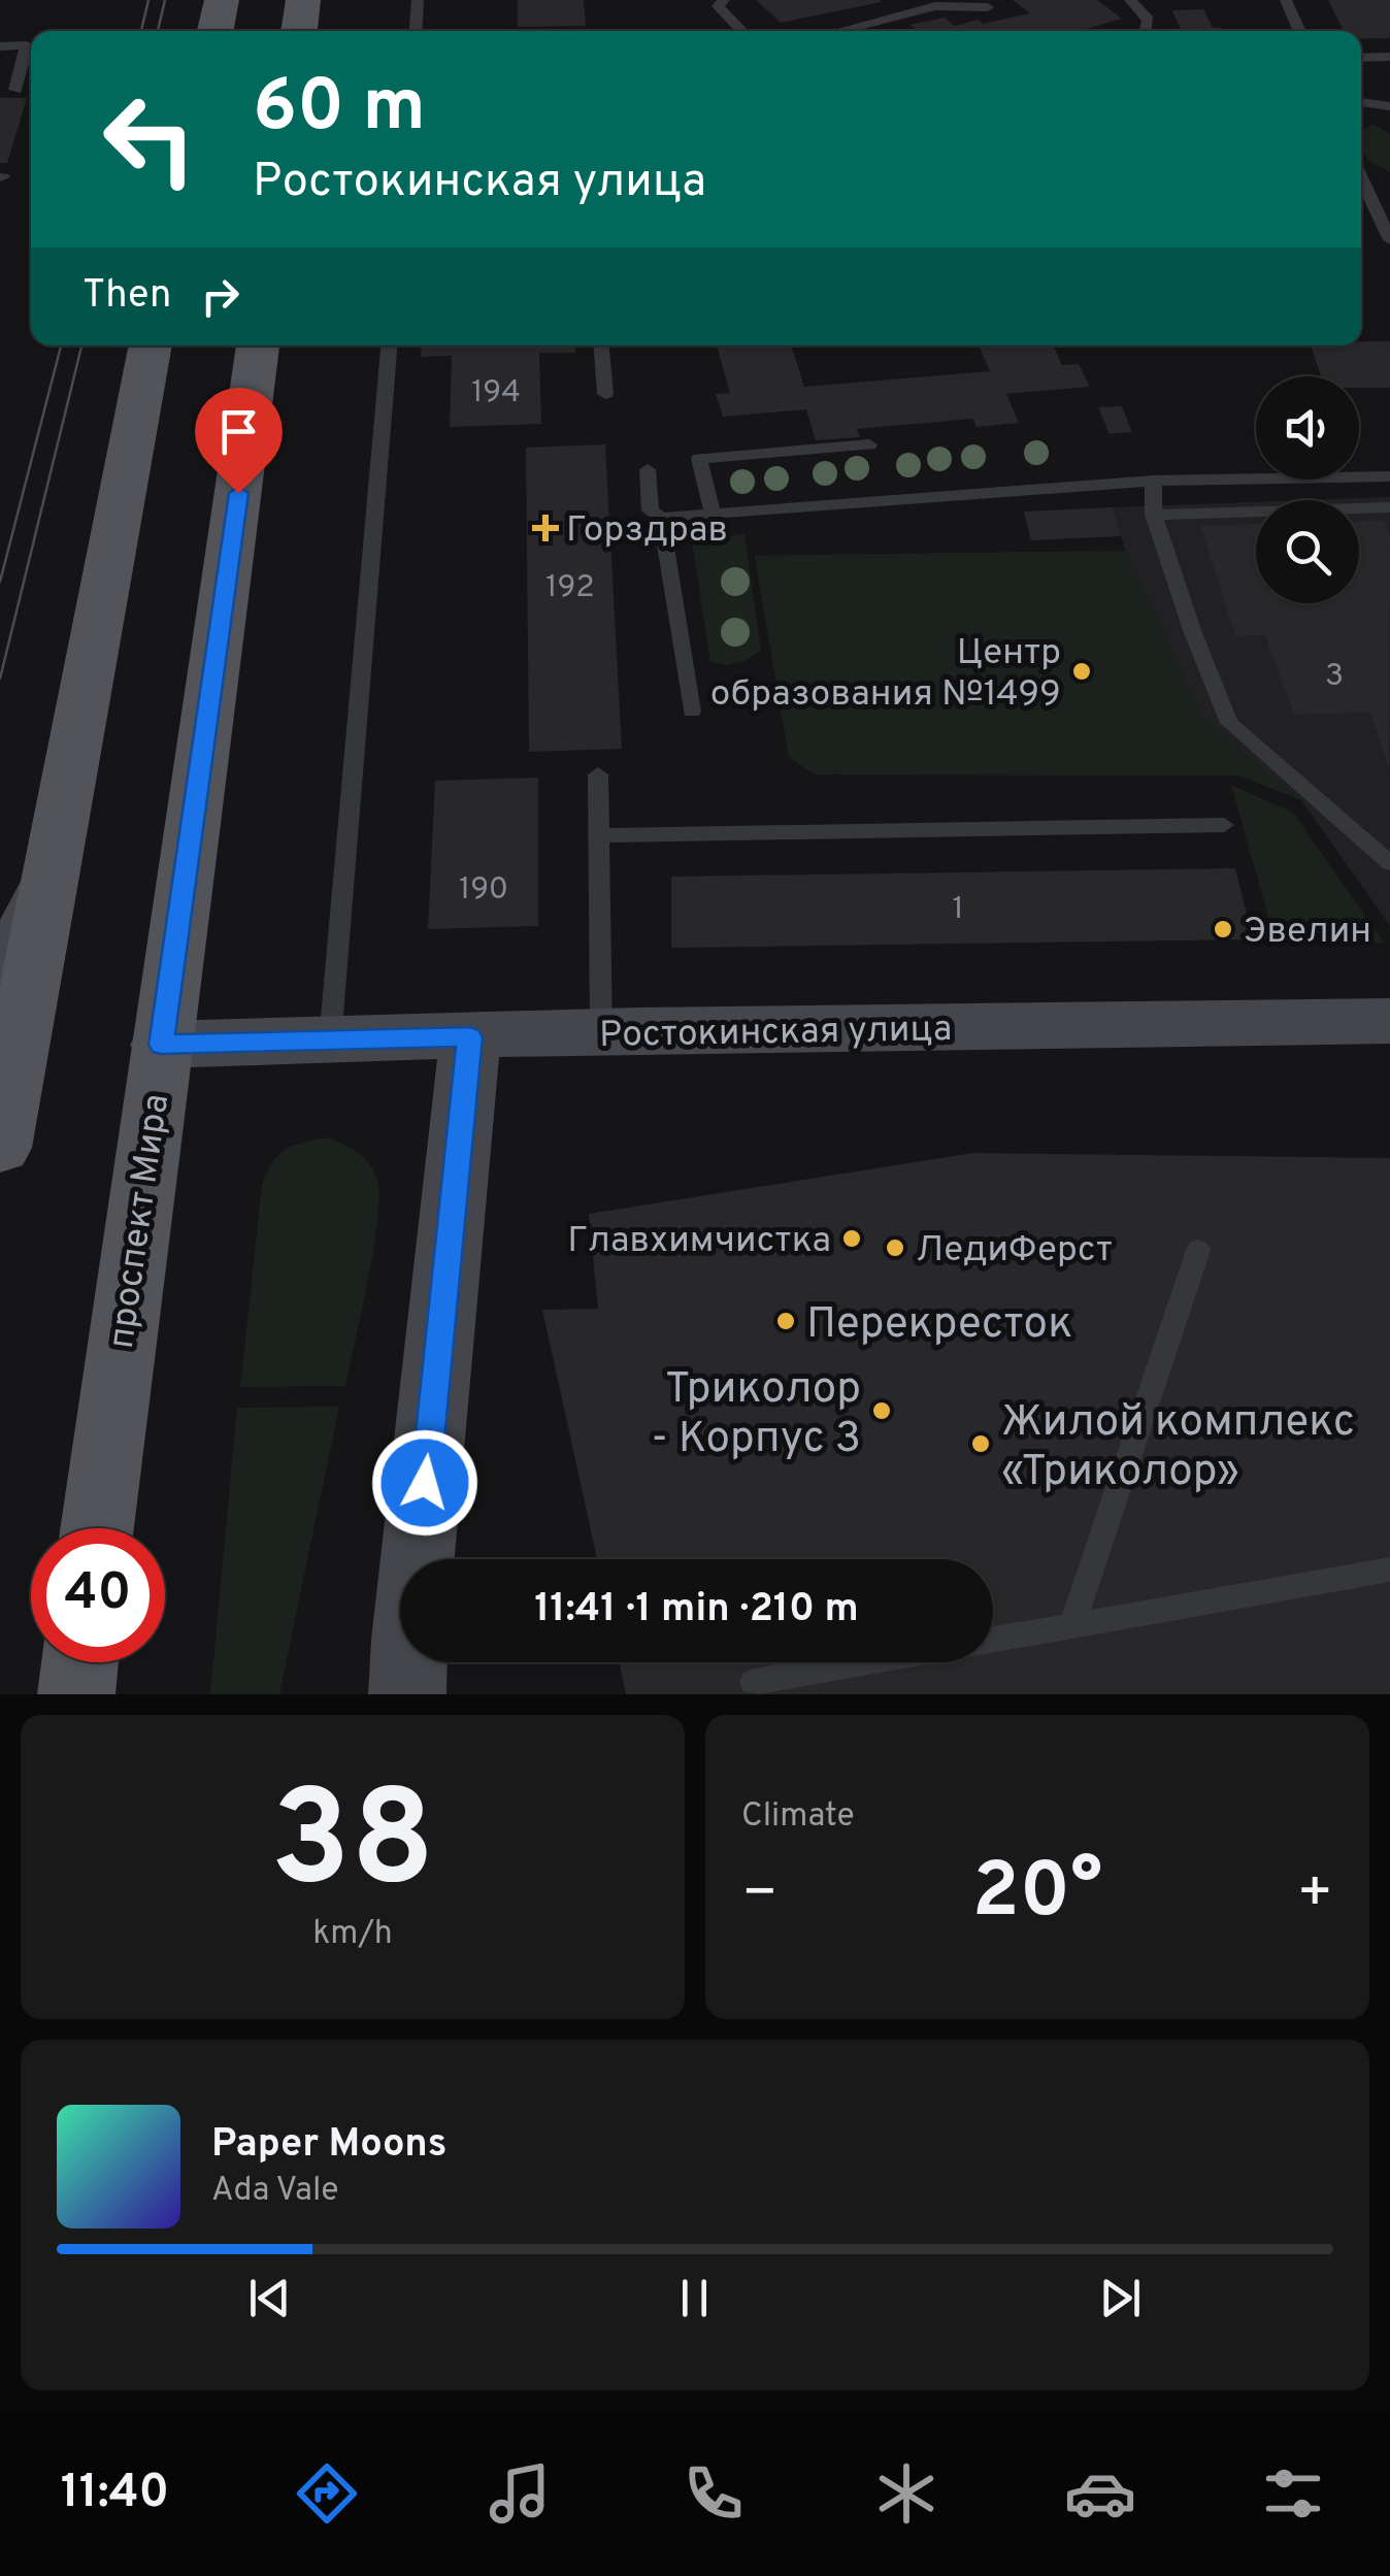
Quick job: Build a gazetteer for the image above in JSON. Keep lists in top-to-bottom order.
{
  "streets": {
    "main road": ["проспект Мира"],
    "street": ["Ростокинская улица"]
  },
  "crossings": [
    ["Ростокинская улица", "проспект Мира"]
  ],
  "places": {
    "health": ["Горздрав"],
    "other": [
      "Центр образования №1499",
      "Эвелин",
      "Главхимчистка",
      "ЛедиФерст",
      "Перекресток",
      "Триколор - Корпус 3",
      "Жилой комплекс «Триколор»"
    ]
  },
  "house_numbers": [
    "194",
    "192",
    "3",
    "190",
    "1"
  ],
  "page": {
    "turn": ["60 m", "Ростокинская улица"],
    "then": "Then",
    "limit": "40",
    "trip": "11:41 · 1 min · 210 m",
    "tile": [
      ["38", "km/h"],
      "Climate"
    ],
    "heat": ["−", "20°", "+"],
    "song": ["Paper Moons", "Ada Vale"],
    "tabs": "11:40"
  }
}
